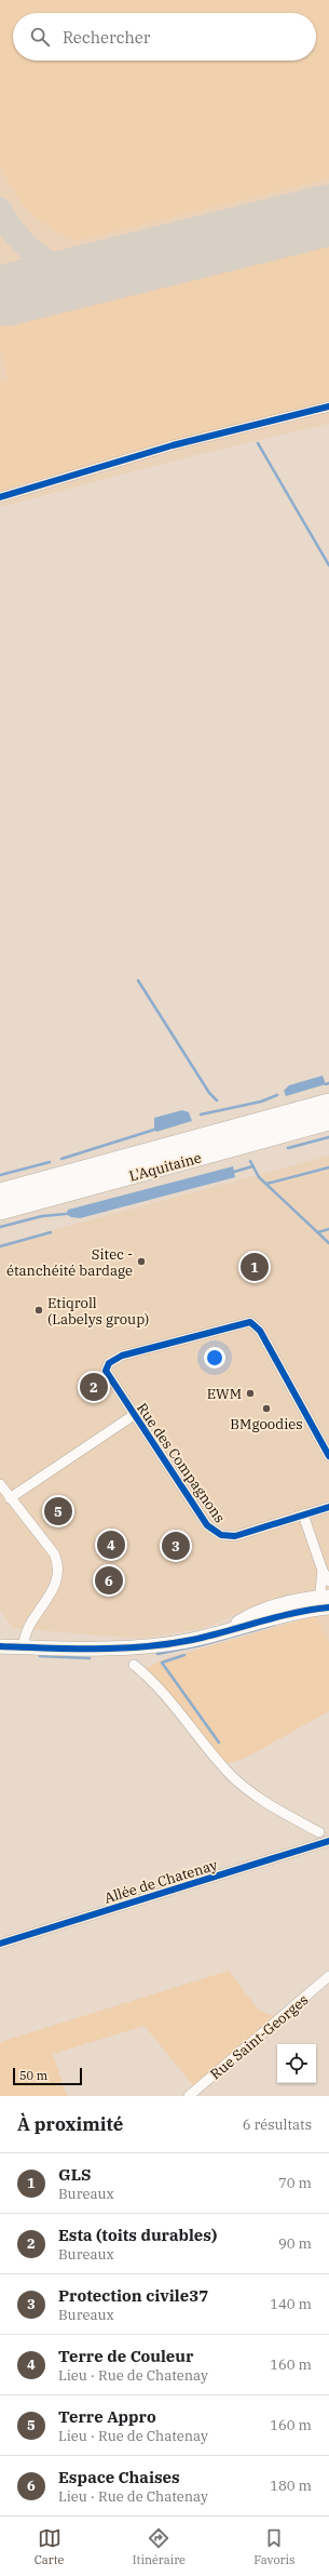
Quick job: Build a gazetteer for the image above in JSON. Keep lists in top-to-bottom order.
{
  "streets": {
    "highway": ["L'Aquitaine"],
    "street": ["Rue des Compagnons", "Allée de Chatenay", "Rue Saint-Georges"]
  },
  "places": [
    "Sitec - étanchéité bardage",
    "Etiqroll (Labelys group)",
    "EWM",
    "BMgoodies"
  ],
  "scale_bar": "50 m",
  "page": {
    "search": "Rechercher",
    "pins": [
      "1",
      "2",
      "5",
      "4",
      "3",
      "6"
    ],
    "scale": "50 m",
    "heading": ["À proximité", "6 résultats"],
    "list": [
      {
        "mark": "1",
        "name": "GLS",
        "note": "Bureaux",
        "value": "70 m"
      },
      {
        "mark": "2",
        "name": "Esta (toits durables)",
        "note": "Bureaux",
        "value": "90 m"
      },
      {
        "mark": "3",
        "name": "Protection civile37",
        "note": "Bureaux",
        "value": "140 m"
      },
      {
        "mark": "4",
        "name": "Terre de Couleur",
        "note": "Lieu · Rue de Chatenay",
        "value": "160 m"
      },
      {
        "mark": "5",
        "name": "Terre Appro",
        "note": "Lieu · Rue de Chatenay",
        "value": "160 m"
      },
      {
        "mark": "6",
        "name": "Espace Chaises",
        "note": "Lieu · Rue de Chatenay",
        "value": "180 m"
      }
    ],
    "nav": ["Carte", "Itinéraire", "Favoris"]
  }
}
